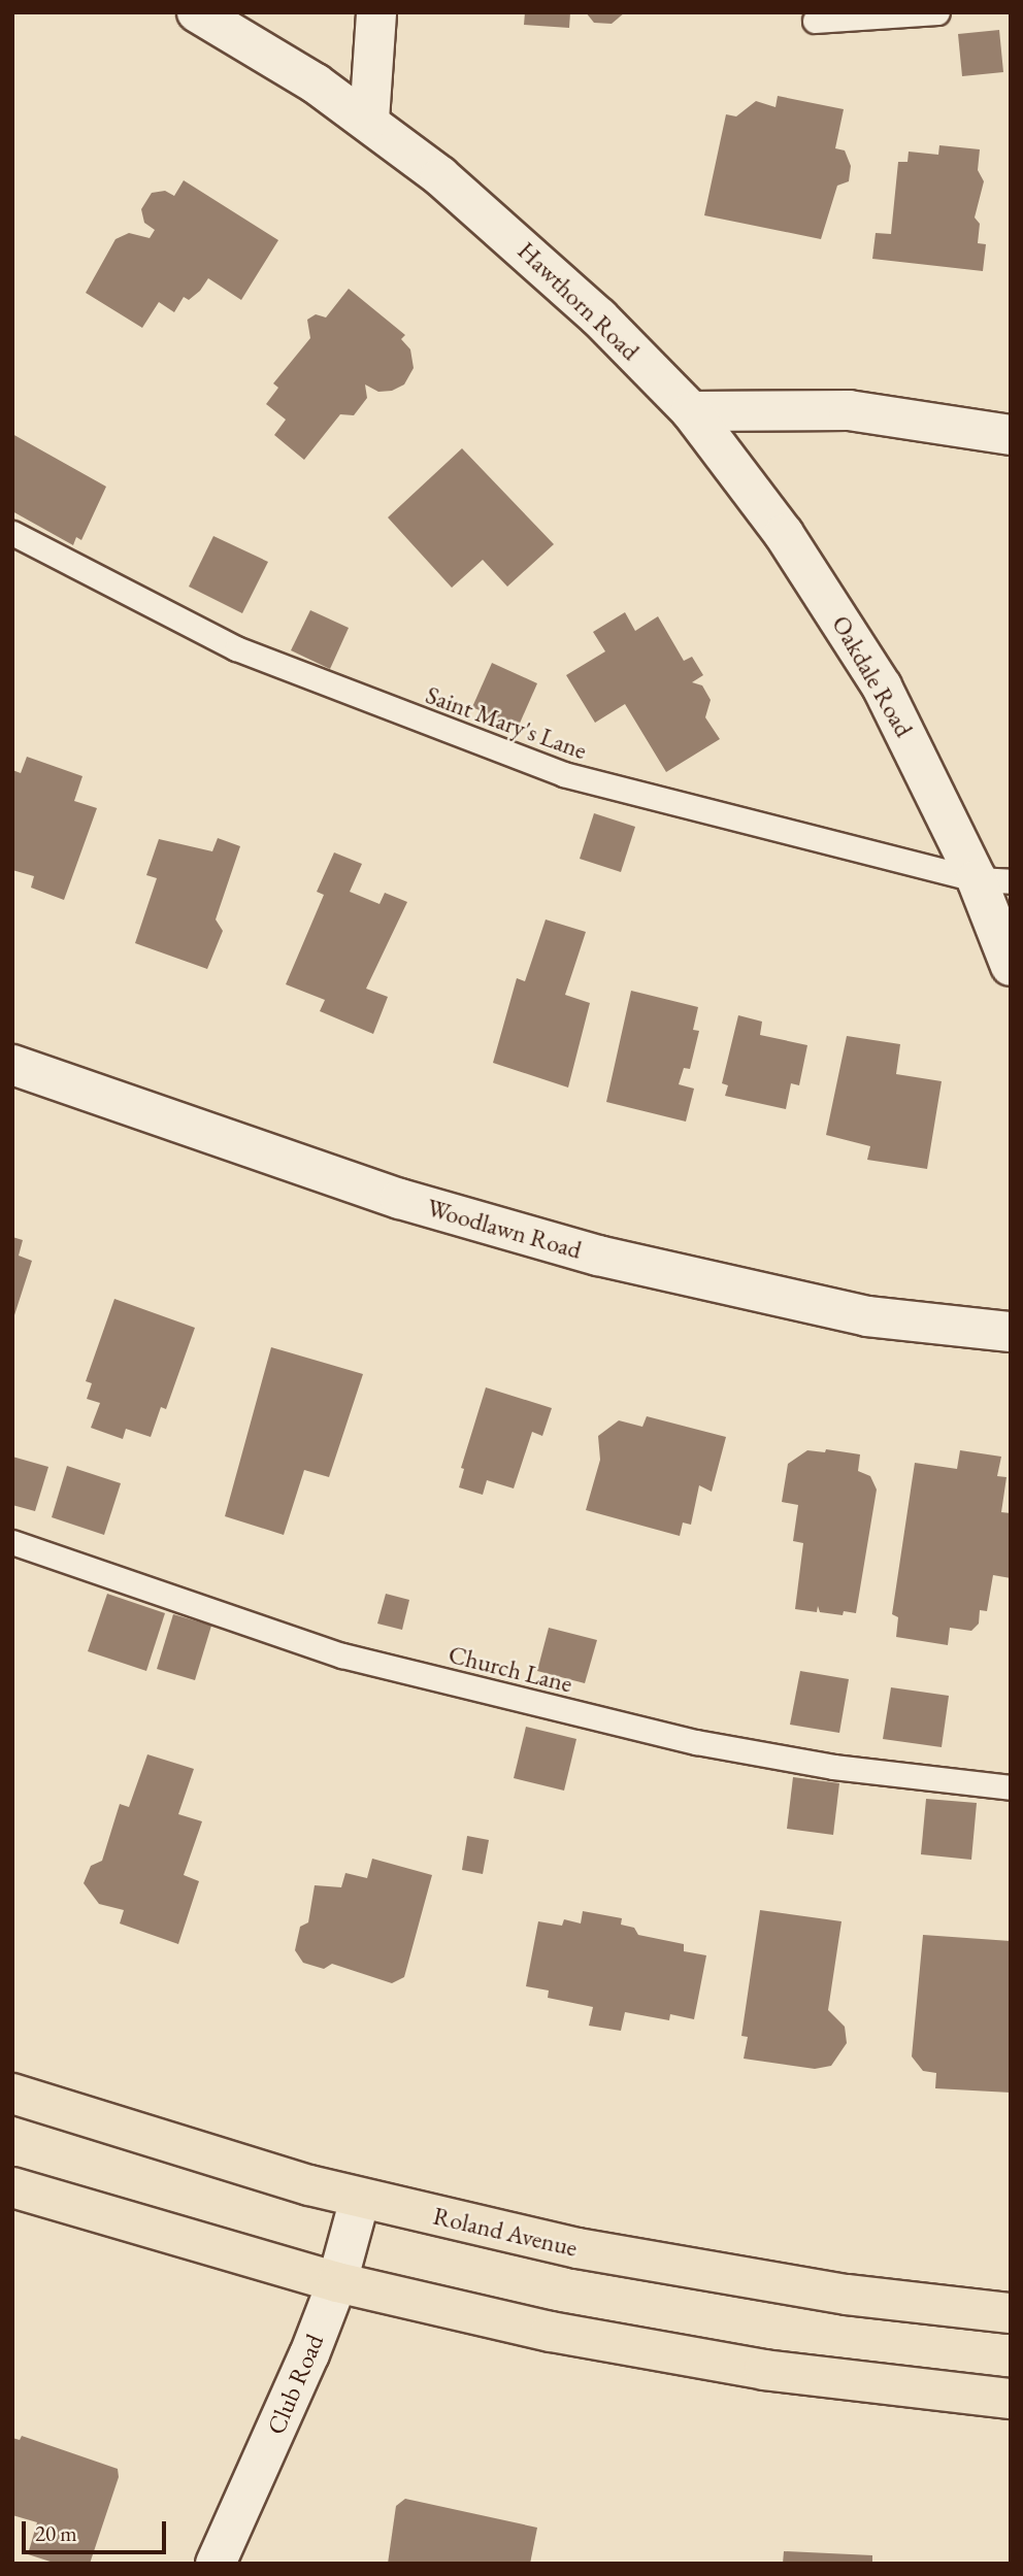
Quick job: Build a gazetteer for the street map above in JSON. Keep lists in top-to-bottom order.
{
  "streets": {
    "main road": ["Roland Avenue"],
    "street": [
      "Hawthorn Road",
      "Oakdale Road",
      "Woodlawn Road",
      "Club Road"
    ],
    "lane": ["Saint Mary's Lane", "Church Lane"]
  },
  "crossings": [
    ["Hawthorn Road", "Oakdale Road"],
    ["Oakdale Road", "Saint Mary's Lane"],
    ["Roland Avenue", "Club Road"]
  ],
  "scale_bar": "20 m"
}
